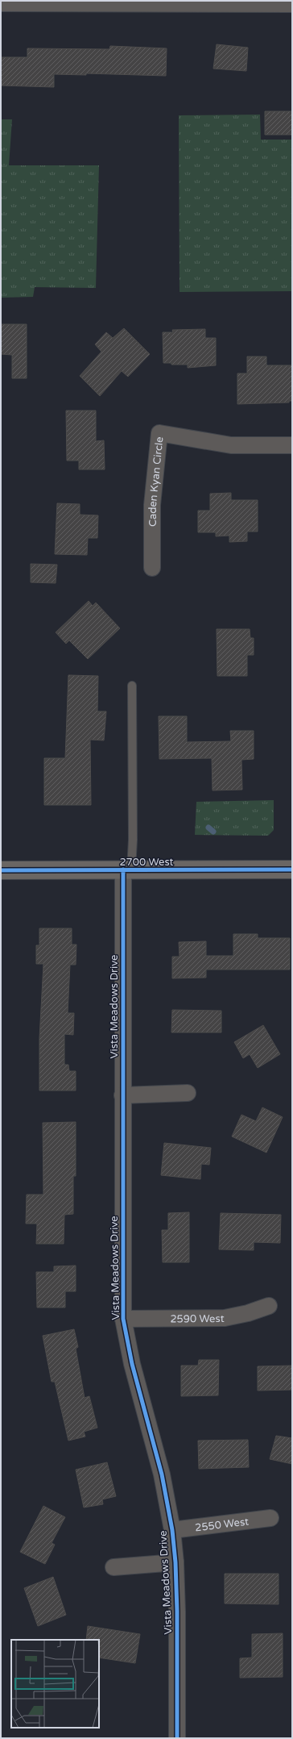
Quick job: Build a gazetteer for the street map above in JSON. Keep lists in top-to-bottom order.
{
  "streets": {
    "main road": ["2700 West"],
    "street": [
      "Caden Kyan Circle",
      "Vista Meadows Drive",
      "2590 West",
      "2550 West"
    ]
  },
  "crossings": [
    ["2700 West", "Vista Meadows Drive"],
    ["Vista Meadows Drive", "2590 West"],
    ["Vista Meadows Drive", "2550 West"]
  ]
}
